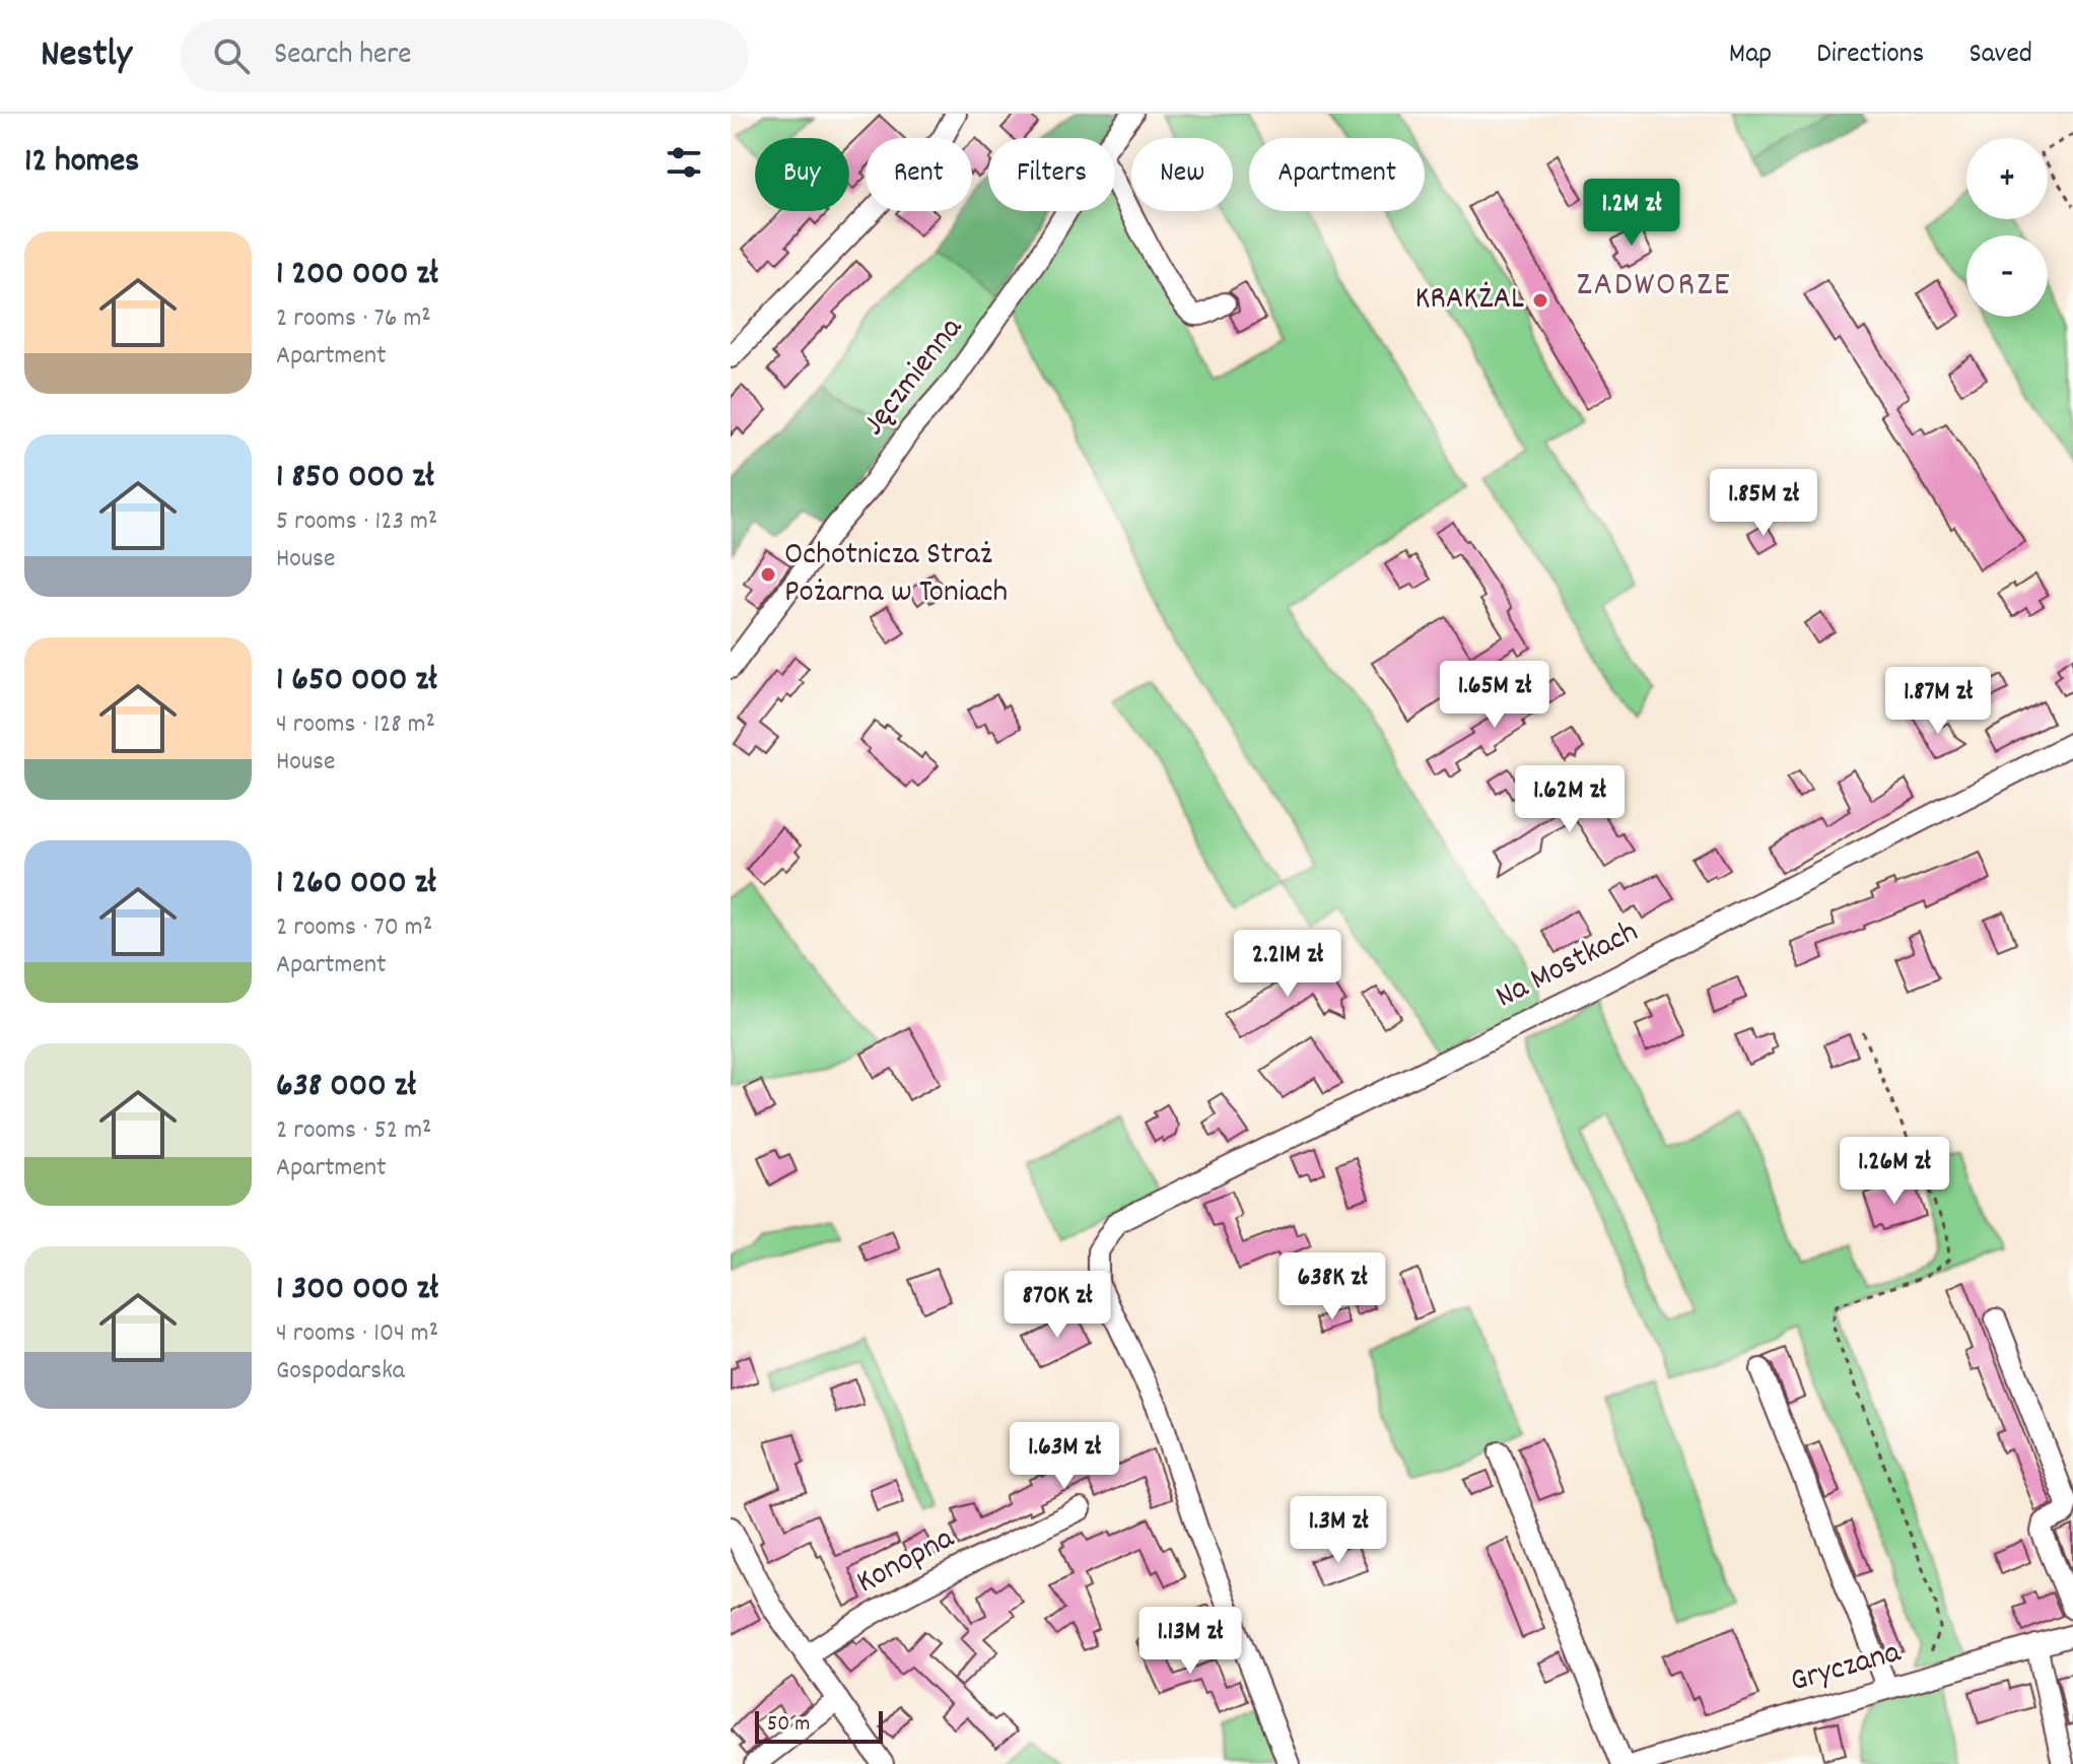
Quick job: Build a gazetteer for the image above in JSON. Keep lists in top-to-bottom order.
{
  "streets": {
    "street": [
      "Jęczmienna",
      "Na Mostkach",
      "Konopna",
      "Gryczana"
    ]
  },
  "districts": ["ZADWORZE"],
  "places": ["KRAKŻAL", "Ochotnicza Straż Pożarna w Toniach"],
  "scale_bar": "50 m",
  "page": {
    "header": "Nestly",
    "search": "Search here",
    "nav": ["Map", "Directions", "Saved"],
    "heading": "12 homes",
    "map_buttons": ["+", "−"],
    "chip": [
      "Buy",
      "Rent",
      "Filters",
      "New",
      "Apartment"
    ],
    "price": [
      "1.2M zł",
      "1.85M zł",
      "1.65M zł",
      "1.87M zł",
      "1.62M zł",
      "2.21M zł",
      "1.26M zł",
      "638K zł",
      "870K zł",
      "1.63M zł",
      "1.3M zł",
      "1.13M zł"
    ],
    "list": [
      {
        "name": "1 200 000 zł",
        "note": "2 rooms · 76 m² · Apartment"
      },
      {
        "name": "1 850 000 zł",
        "note": "5 rooms · 123 m² · House"
      },
      {
        "name": "1 650 000 zł",
        "note": "4 rooms · 128 m² · House"
      },
      {
        "name": "1 260 000 zł",
        "note": "2 rooms · 70 m² · Apartment"
      },
      {
        "name": "638 000 zł",
        "note": "2 rooms · 52 m² · Apartment"
      },
      {
        "name": "1 300 000 zł",
        "note": "4 rooms · 104 m² · Gospodarska"
      }
    ],
    "scale": "50 m"
  }
}
